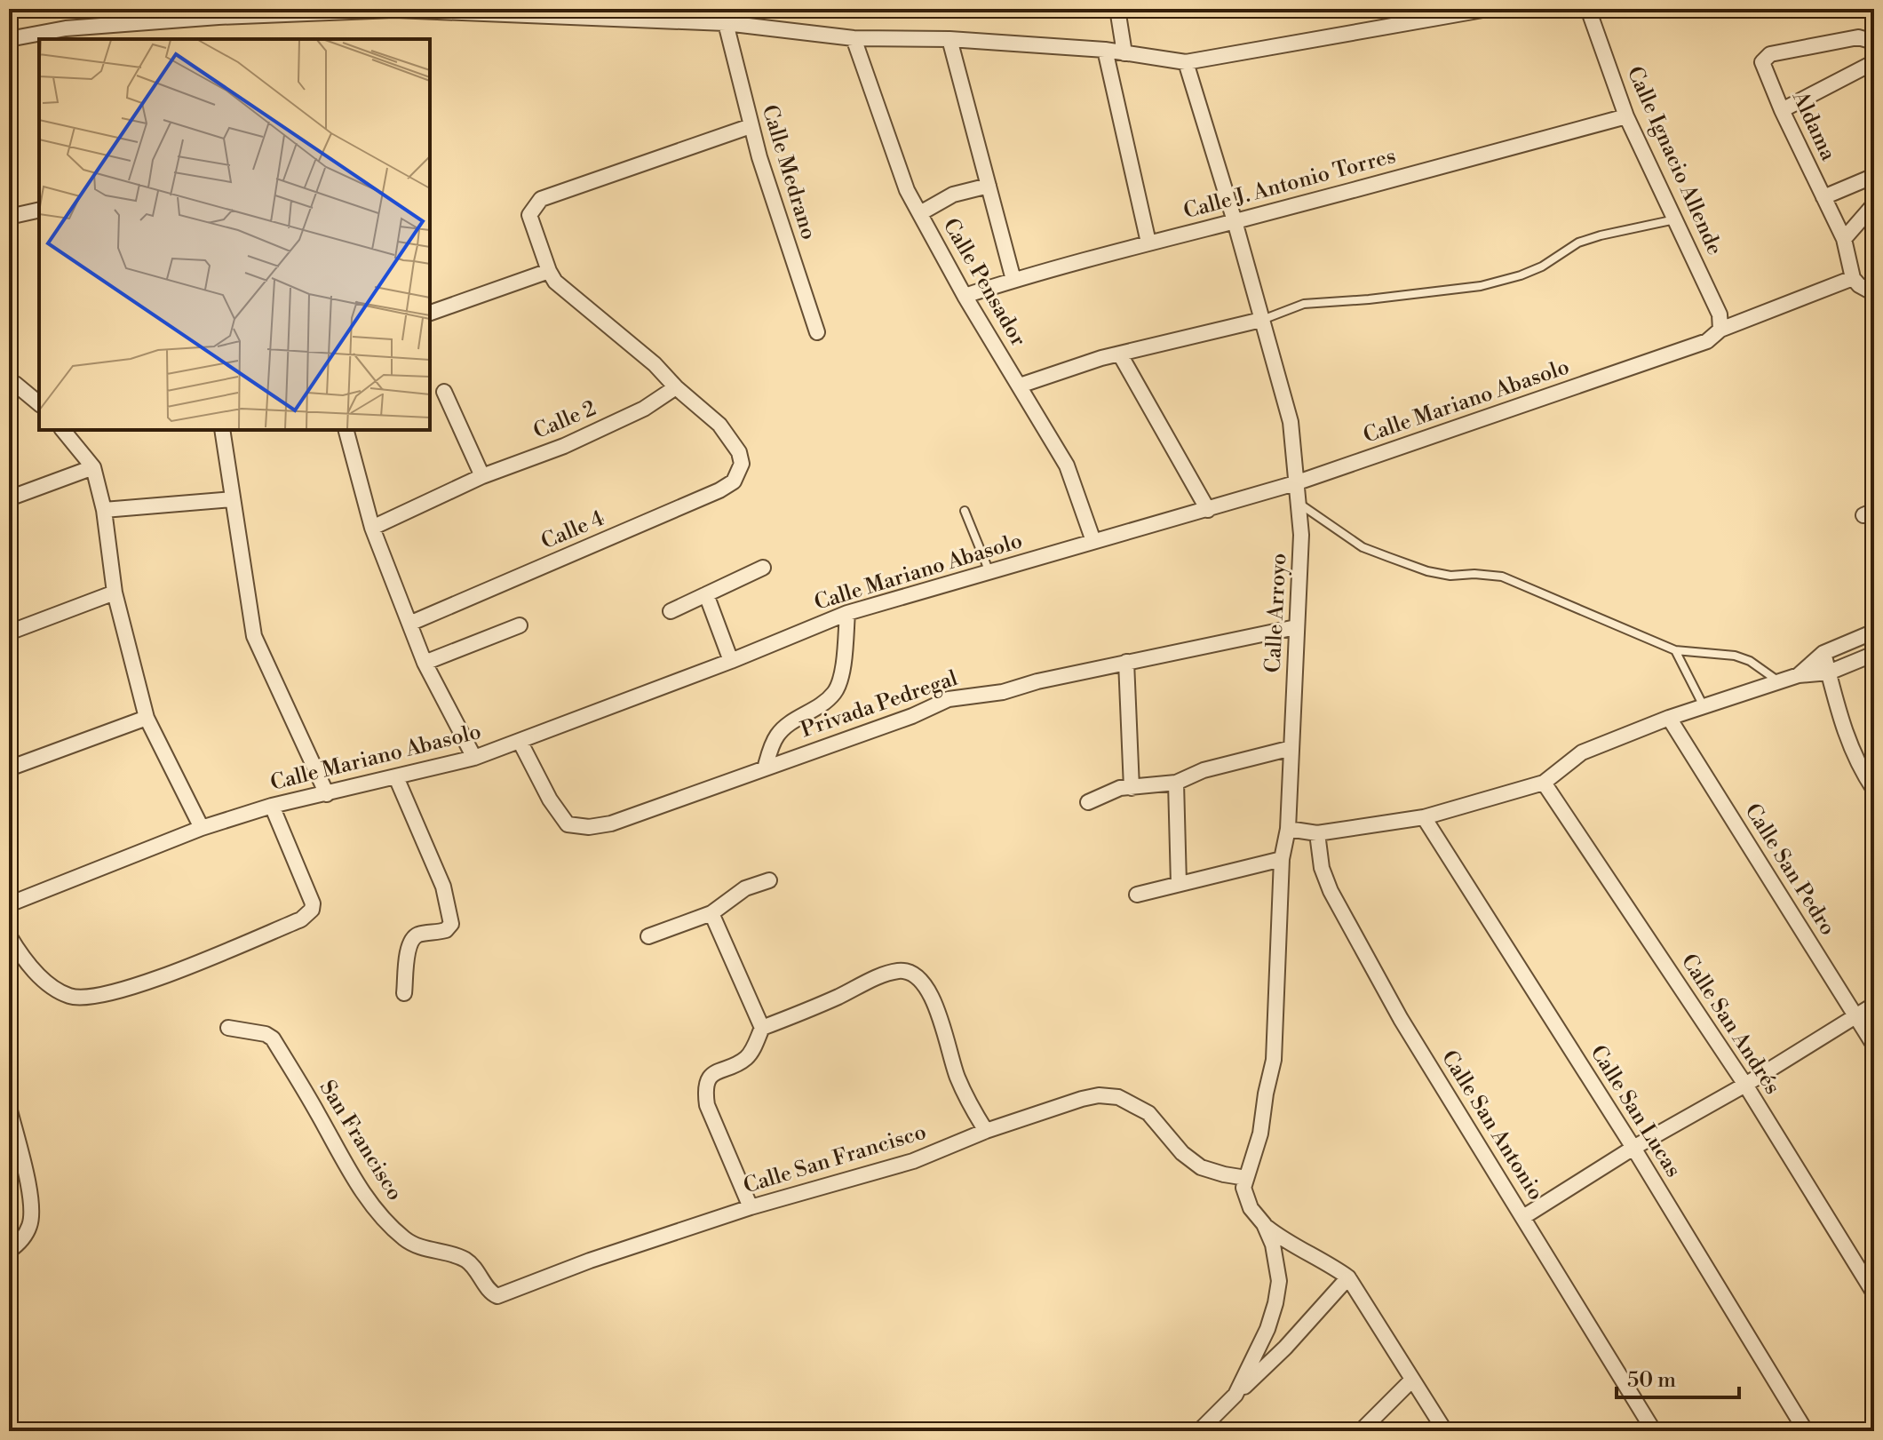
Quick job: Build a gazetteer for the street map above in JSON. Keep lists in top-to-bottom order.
{
  "streets": {
    "street": [
      "Aldama",
      "Calle Ignacio Allende",
      "Calle Medrano",
      "Calle J. Antonio Torres",
      "Calle Pensador",
      "Calle Mariano Abasolo",
      "Calle 2",
      "Calle 4",
      "Calle Arroyo",
      "Privada Pedregal",
      "Calle San Pedro",
      "Calle San Andrés",
      "Calle San Lucas",
      "Calle San Antonio",
      "San Francisco",
      "Calle San Francisco"
    ]
  },
  "crossings": [
    ["Aldama", "Calle Mariano Abasolo"],
    ["Calle Ignacio Allende", "Calle J. Antonio Torres"],
    ["Calle Ignacio Allende", "Calle Mariano Abasolo"],
    ["Calle J. Antonio Torres", "Calle Pensador"],
    ["Calle J. Antonio Torres", "Calle Arroyo"],
    ["Calle Pensador", "Calle Mariano Abasolo"],
    ["Calle Mariano Abasolo", "Calle Arroyo"],
    ["Calle Mariano Abasolo", "Privada Pedregal"],
    ["Calle 2", "Calle 4"],
    ["Calle Arroyo", "Privada Pedregal"],
    ["Calle Arroyo", "Calle San Francisco"],
    ["San Francisco", "Calle San Francisco"]
  ],
  "scale_bar": "50 m"
}
